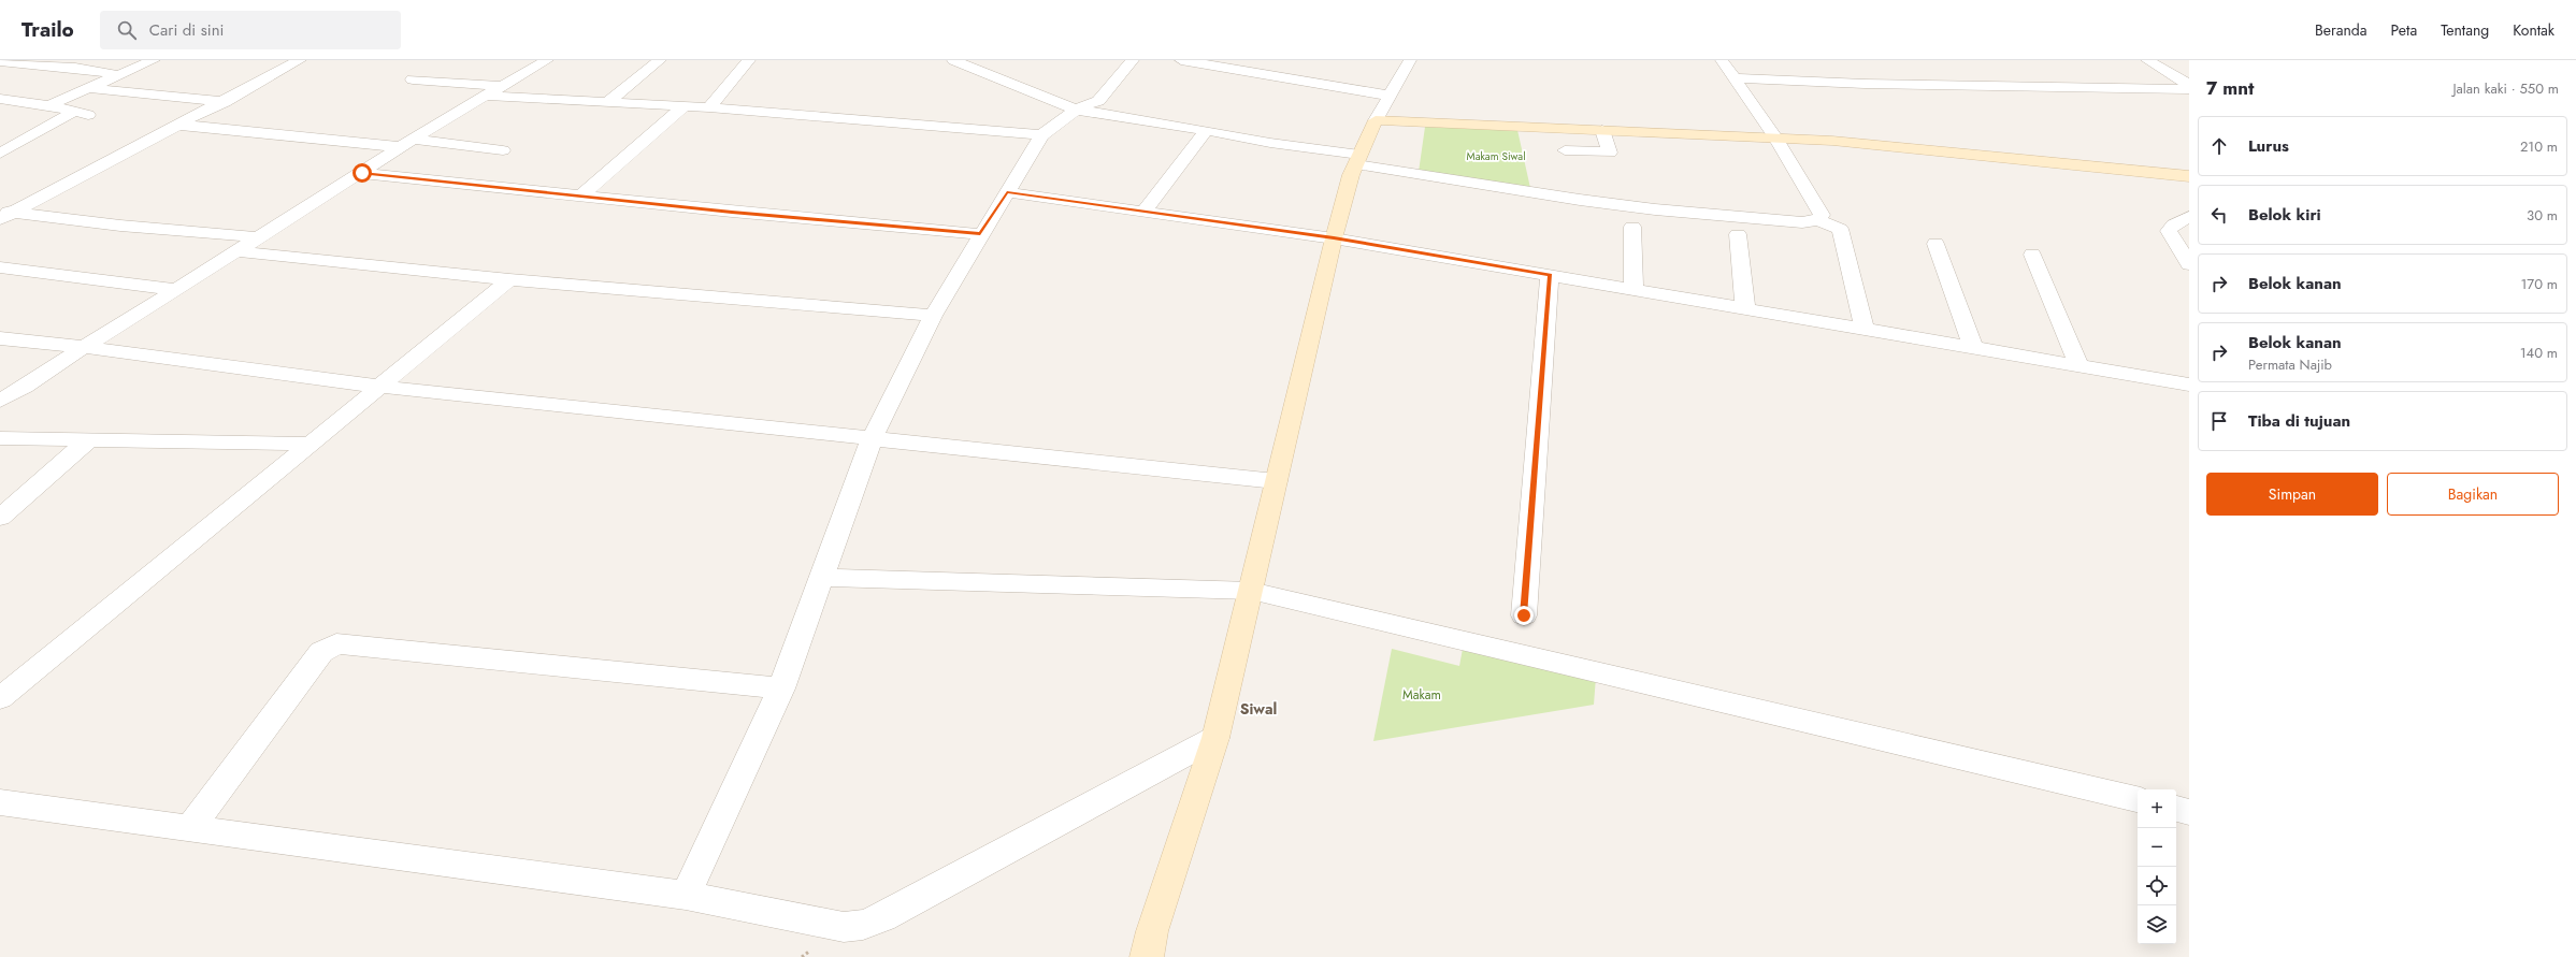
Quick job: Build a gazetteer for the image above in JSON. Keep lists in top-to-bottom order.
{
  "districts": ["Siwal"],
  "parks": ["Makam Siwal", "Makam"],
  "page": {
    "header": "Trailo",
    "search": "Cari di sini",
    "nav": [
      "Beranda",
      "Peta",
      "Tentang",
      "Kontak"
    ],
    "heading": ["7 mnt", "Jalan kaki · 550 m"],
    "list": [
      ["Lurus", "210 m"],
      ["Belok kiri", "30 m"],
      ["Belok kanan", "170 m"],
      ["Belok kanan", "Permata Najib", "140 m"],
      "Tiba di tujuan"
    ],
    "buttons": ["Simpan", "Bagikan"],
    "map_buttons": ["+", "−"]
  }
}
